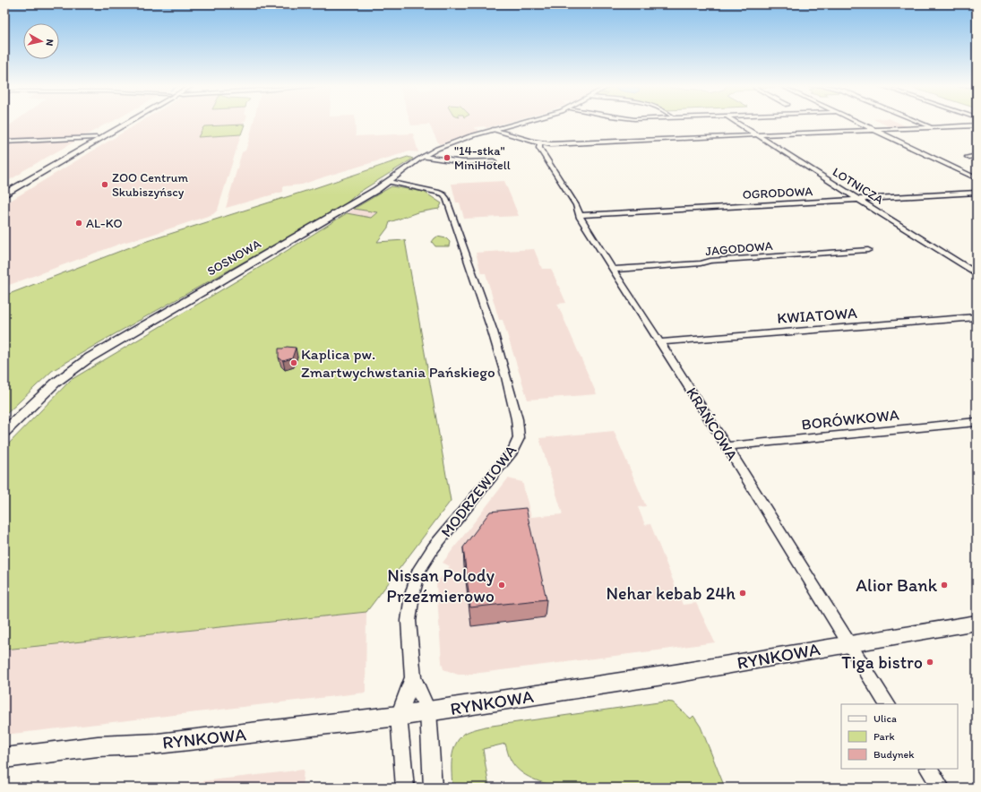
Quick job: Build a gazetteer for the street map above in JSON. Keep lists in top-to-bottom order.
{
  "streets": {
    "street": [
      "LOTNICZA",
      "OGRODOWA",
      "JAGODOWA",
      "SOSNOWA",
      "KWIATOWA",
      "BORÓWKOWA",
      "KRAŃCOWA",
      "MODRZEWIOWA",
      "RYNKOWA"
    ]
  },
  "crossings": [
    ["LOTNICZA", "OGRODOWA"],
    ["OGRODOWA", "KRAŃCOWA"],
    ["JAGODOWA", "KRAŃCOWA"],
    ["SOSNOWA", "MODRZEWIOWA"],
    ["KWIATOWA", "KRAŃCOWA"],
    ["BORÓWKOWA", "KRAŃCOWA"],
    ["KRAŃCOWA", "RYNKOWA"],
    ["MODRZEWIOWA", "RYNKOWA"]
  ],
  "places": [
    "\"14-stka\" MiniHotell",
    "ZOO Centrum Skubiszyńscy",
    "AL-KO",
    "Kaplica pw. Zmartwychwstania Pańskiego",
    "Nissan Polody Przeźmierowo",
    "Alior Bank",
    "Nehar kebab 24h",
    "Tiga bistro"
  ],
  "legend": ["Ulica", "Park", "Budynek"],
  "north": "right"
}
